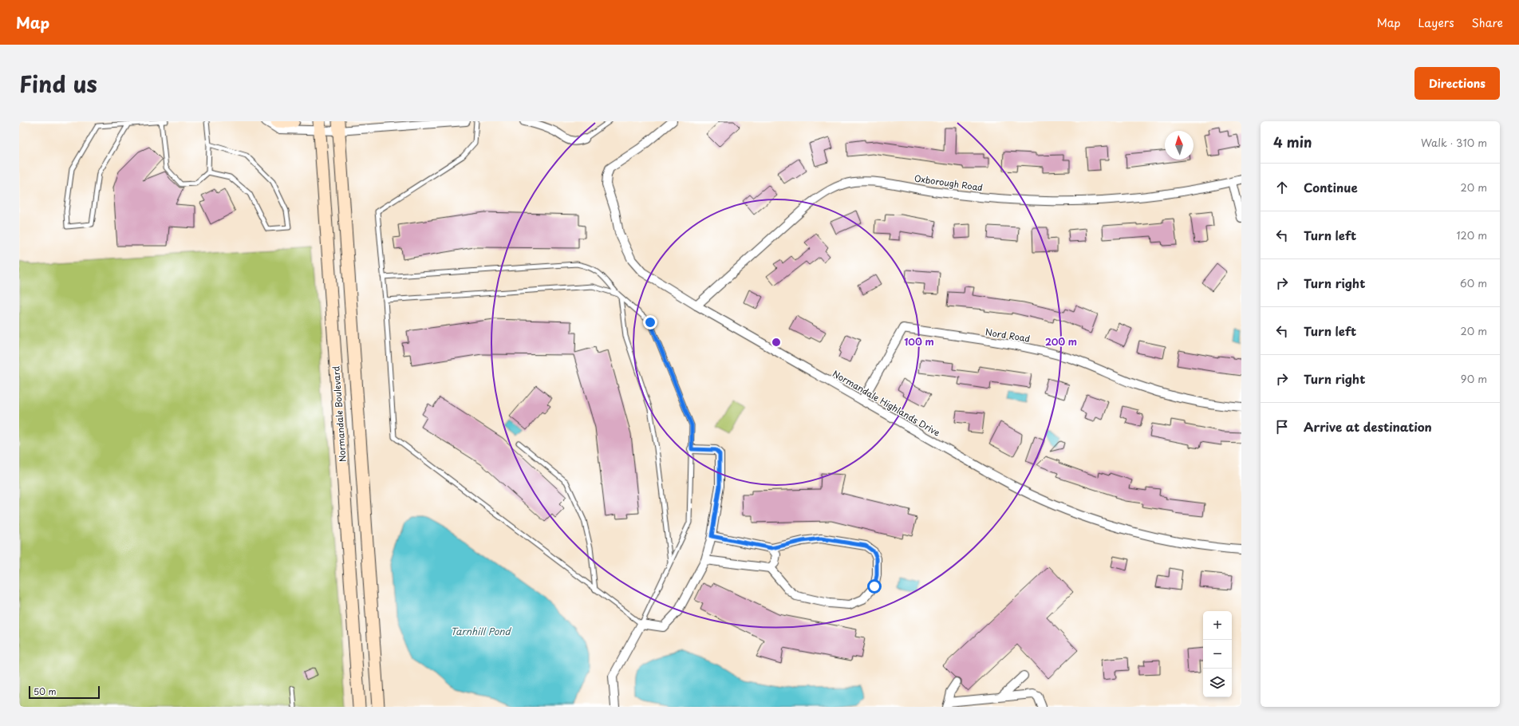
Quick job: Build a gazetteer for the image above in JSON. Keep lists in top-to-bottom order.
{
  "streets": {
    "main road": ["Normandale Boulevard"],
    "street": ["Oxborough Road", "Nord Road", "Normandale Highlands Drive"]
  },
  "crossings": [
    ["Oxborough Road", "Normandale Highlands Drive"],
    ["Nord Road", "Normandale Highlands Drive"]
  ],
  "water": ["Tarnhill Pond"],
  "scale_bar": "50 m",
  "north": "top",
  "page": {
    "header": "Map",
    "nav": ["Map", "Layers", "Share"],
    "title": "Find us",
    "buttons": "Directions",
    "heading": ["4 min", "Walk · 310 m"],
    "list": [
      ["Continue", "20 m"],
      ["Turn left", "120 m"],
      ["Turn right", "60 m"],
      ["Turn left", "20 m"],
      ["Turn right", "90 m"],
      "Arrive at destination"
    ],
    "map_buttons": ["+", "−"],
    "scale": "50 m"
  },
  "rings": ["100 m", "200 m"]
}
